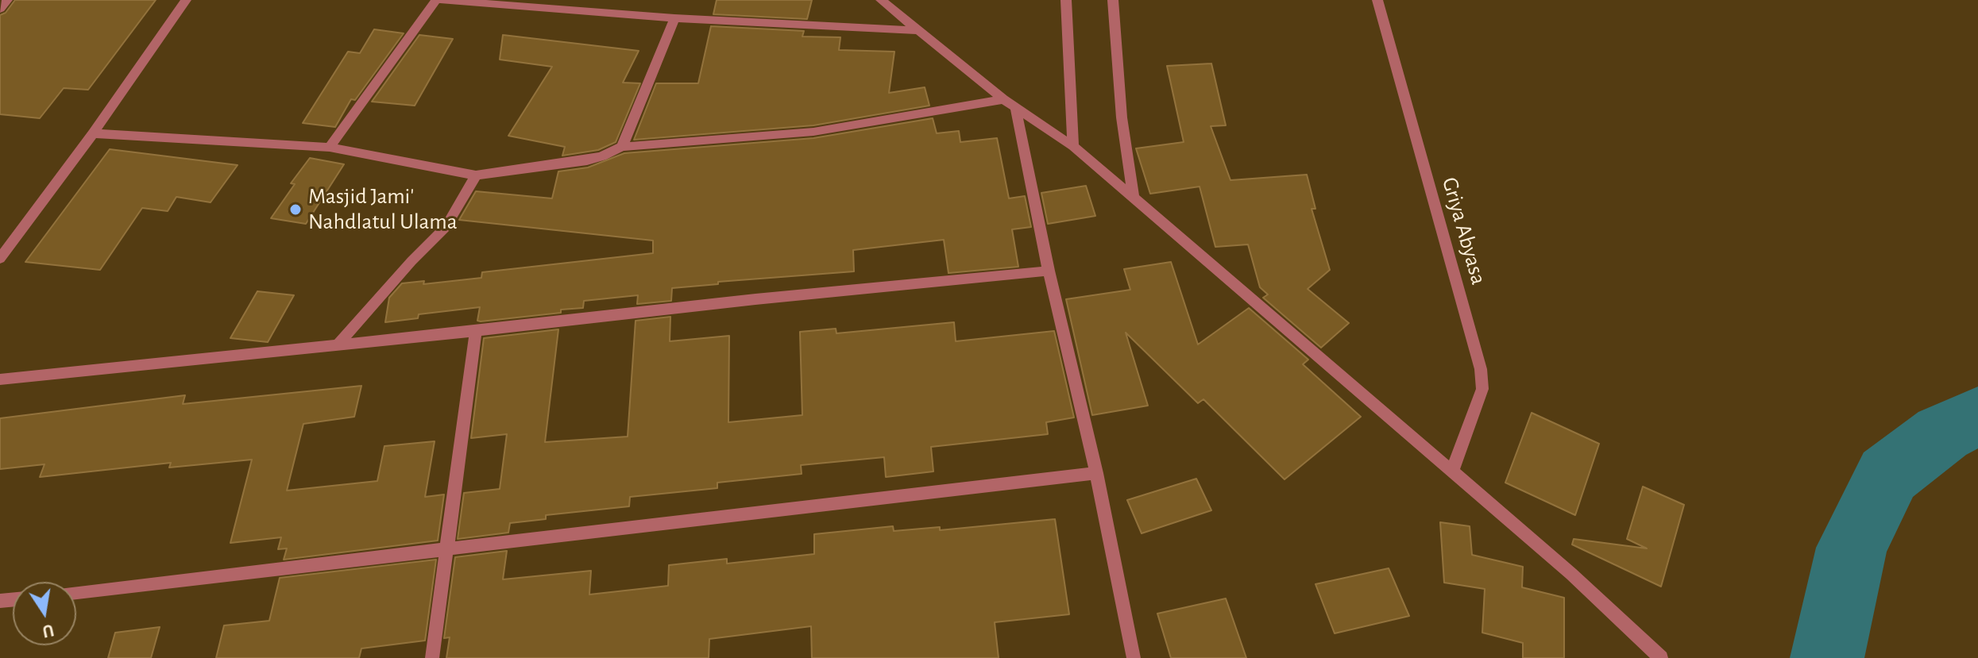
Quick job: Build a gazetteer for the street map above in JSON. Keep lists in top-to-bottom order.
{
  "streets": {
    "street": ["Griya Abyasa"]
  },
  "places": ["Masjid Jami' Nahdlatul Ulama"],
  "north": "bottom"
}
